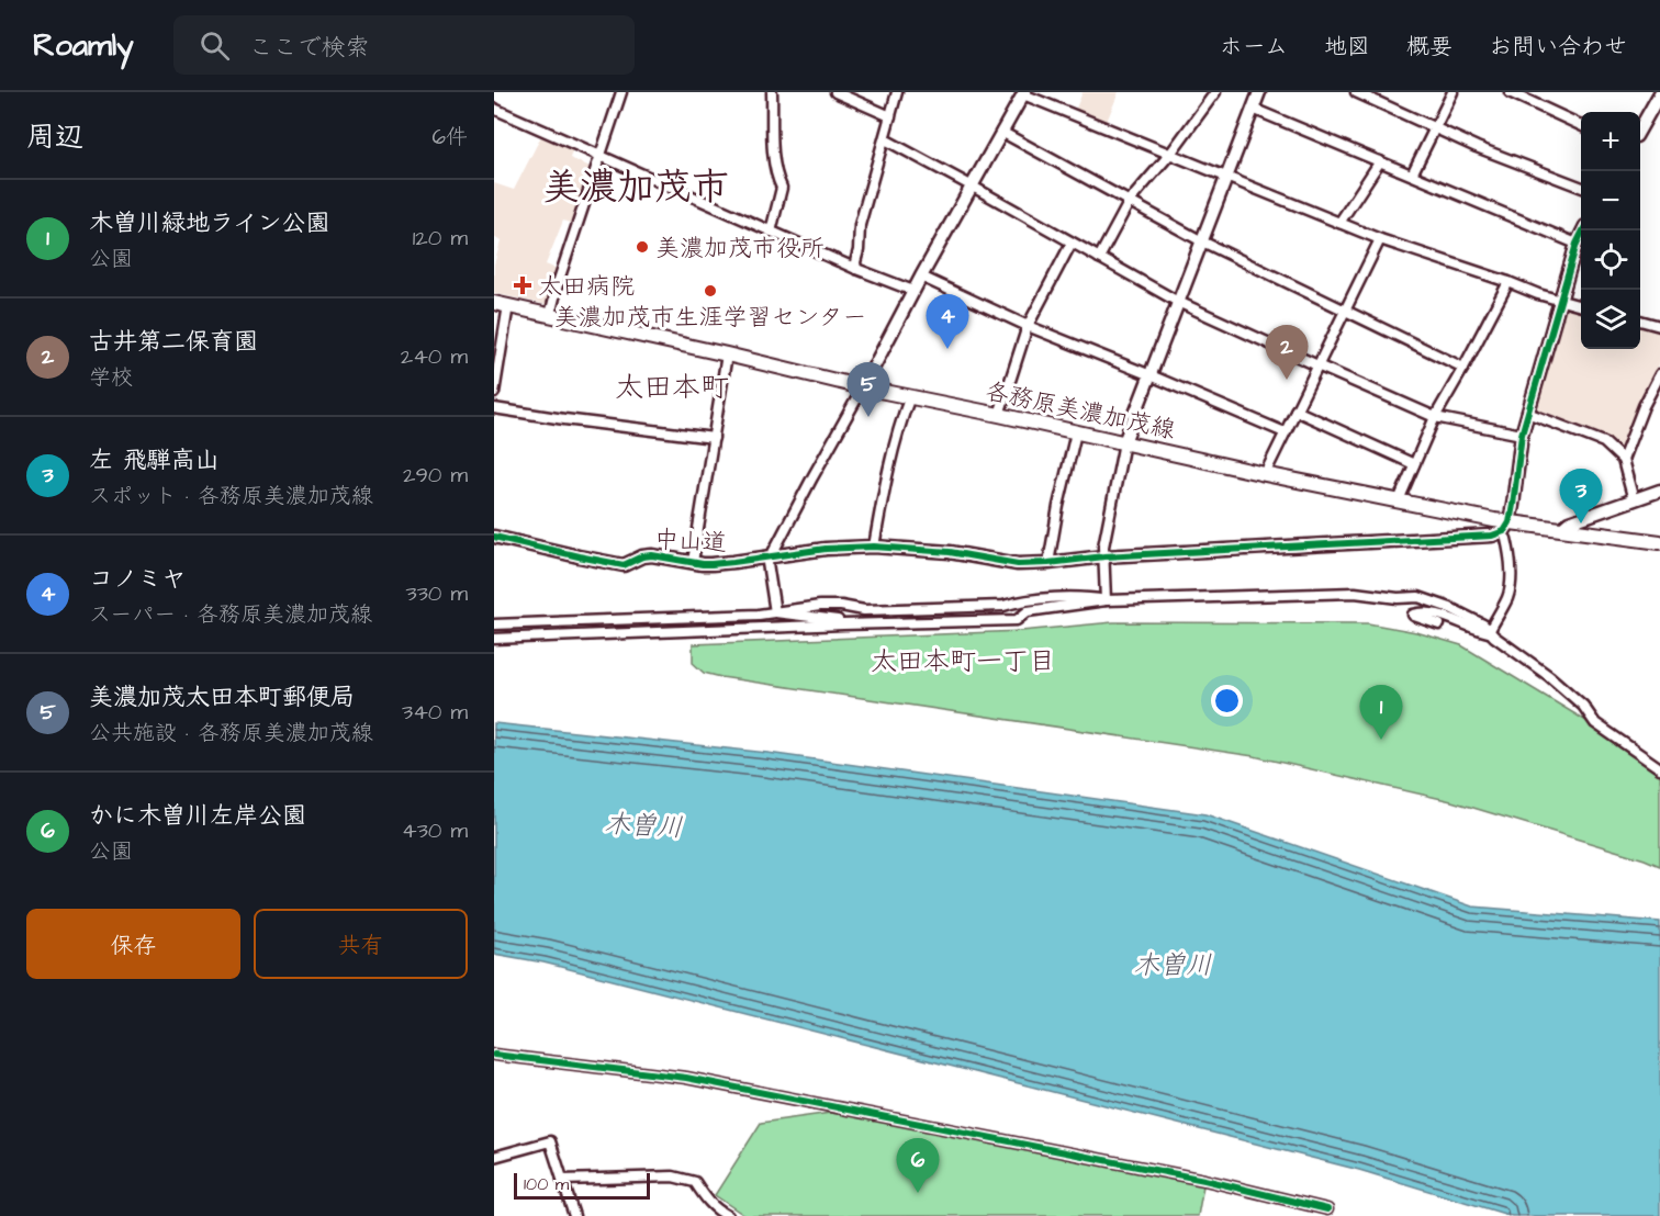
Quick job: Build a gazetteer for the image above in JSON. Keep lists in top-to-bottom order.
{
  "streets": {
    "main road": ["各務原美濃加茂線"],
    "street": ["中山道"]
  },
  "crossings": [
    ["各務原美濃加茂線", "中山道"]
  ],
  "districts": ["美濃加茂市", "太田本町", "太田本町一丁目"],
  "water": ["木曽川"],
  "places": {
    "other": ["美濃加茂市役所", "美濃加茂市生涯学習センター"],
    "health": ["太田病院"]
  },
  "scale_bar": "100 m",
  "page": {
    "header": "Roamly",
    "search": "ここで検索",
    "nav": [
      "ホーム",
      "地図",
      "概要",
      "お問い合わせ"
    ],
    "heading": ["周辺", "6件"],
    "map_buttons": ["+", "−"],
    "list": [
      {
        "mark": "1",
        "name": "木曽川緑地ライン公園",
        "note": "公園",
        "value": "120 m"
      },
      {
        "mark": "2",
        "name": "古井第二保育園",
        "note": "学校",
        "value": "240 m"
      },
      {
        "mark": "3",
        "name": "左 飛騨高山",
        "note": "スポット · 各務原美濃加茂線",
        "value": "290 m"
      },
      {
        "mark": "4",
        "name": "コノミヤ",
        "note": "スーパー · 各務原美濃加茂線",
        "value": "330 m"
      },
      {
        "mark": "5",
        "name": "美濃加茂太田本町郵便局",
        "note": "公共施設 · 各務原美濃加茂線",
        "value": "340 m"
      },
      {
        "mark": "6",
        "name": "かに木曽川左岸公園",
        "note": "公園",
        "value": "430 m"
      }
    ],
    "pins": [
      "4",
      "2",
      "5",
      "3",
      "1",
      "6"
    ],
    "buttons": ["保存", "共有"],
    "scale": "100 m"
  }
}
